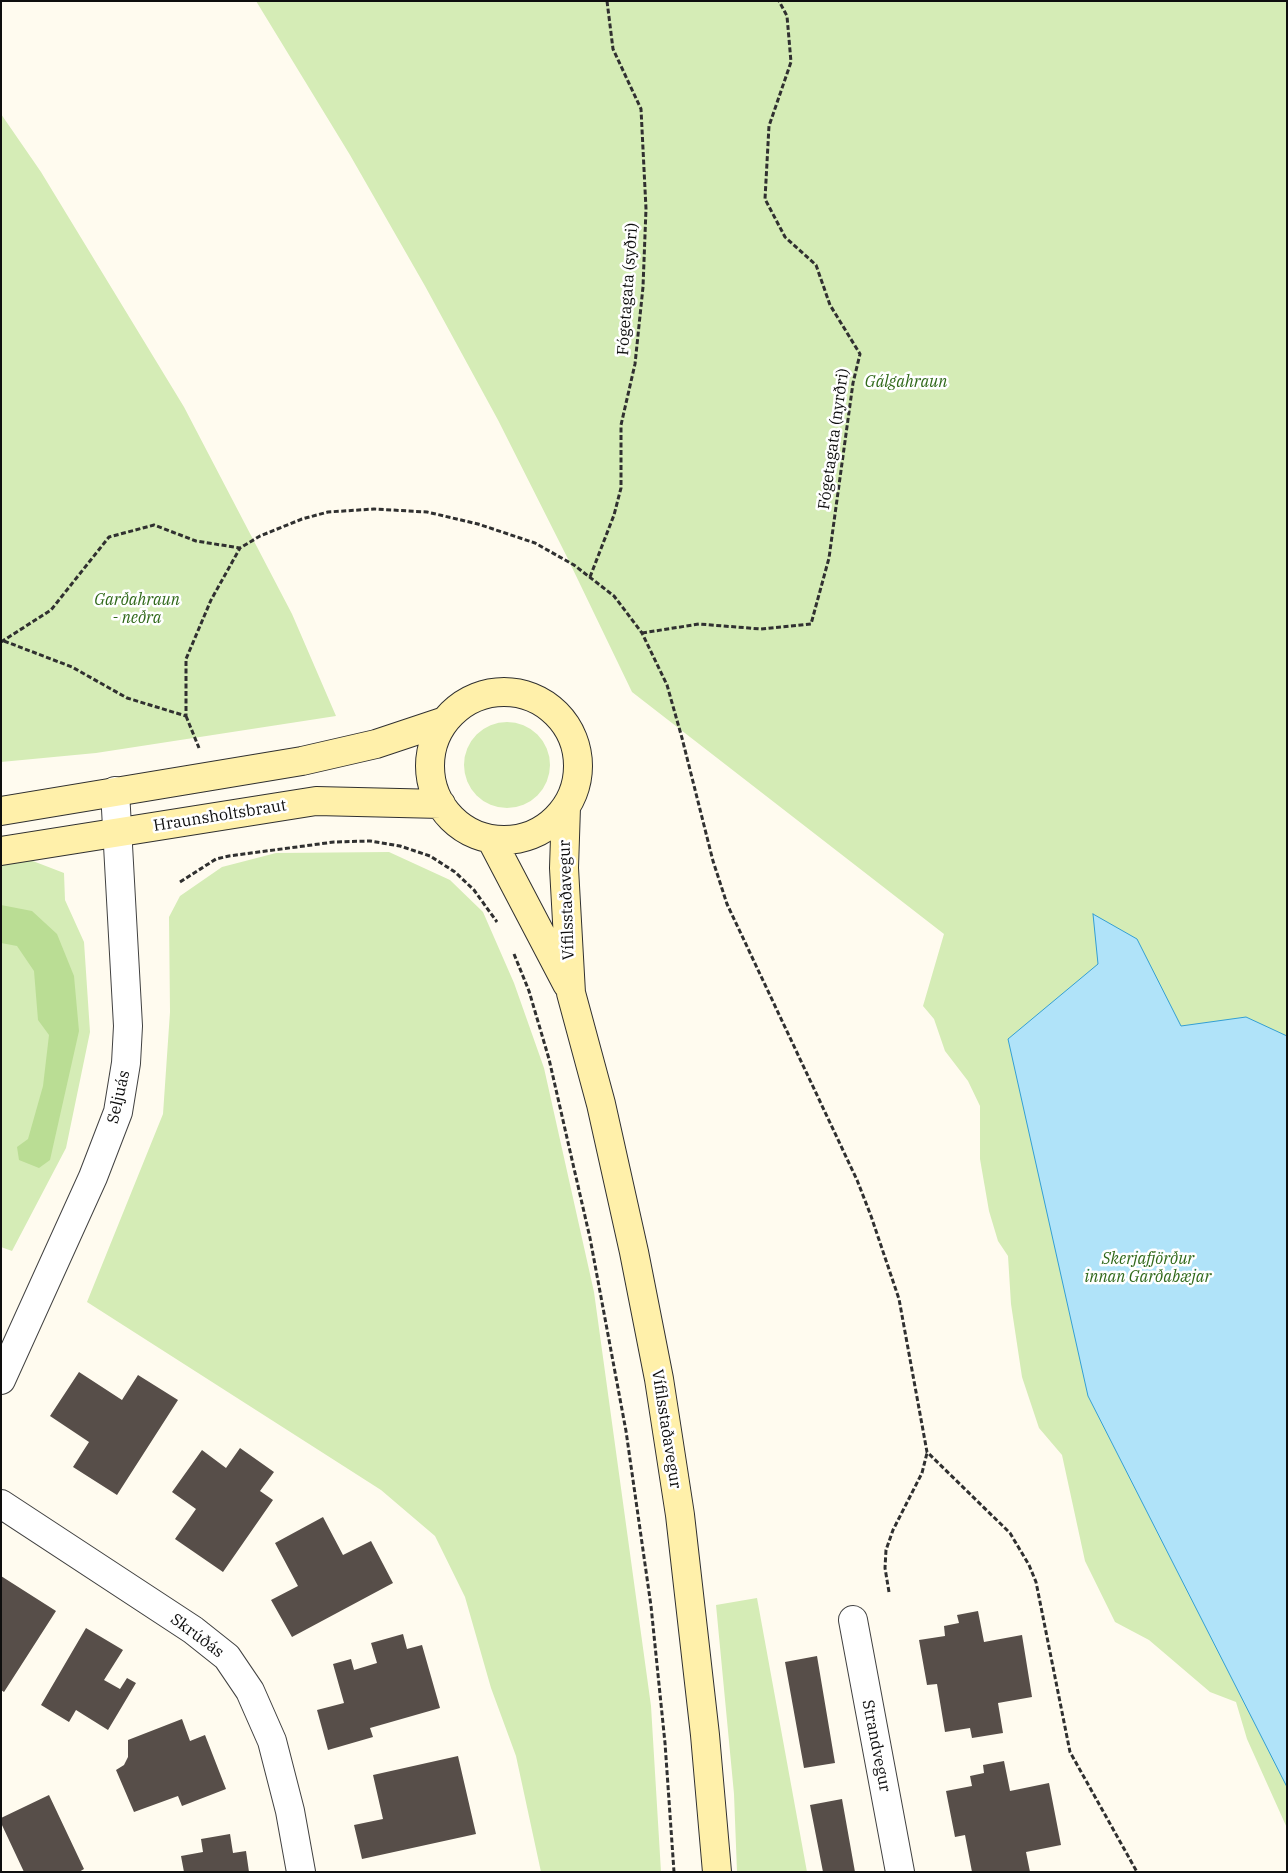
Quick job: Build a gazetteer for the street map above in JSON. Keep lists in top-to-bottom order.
{
  "streets": {
    "street": [
      "Hraunsholtsbraut",
      "Vífilsstaðavegur",
      "Seljuás",
      "Skrúðás",
      "Strandvegur"
    ],
    "path": ["Fógetagata (syðri)", "Fógetagata (nyrðri)"]
  },
  "crossings": [
    ["Hraunsholtsbraut", "Vífilsstaðavegur"],
    ["Hraunsholtsbraut", "Seljuás"],
    ["Vífilsstaðavegur", "Seljuás"]
  ],
  "parks": ["Gálgahraun", "Garðahraun - neðra", "Skerjafjörður innan Garðabæjar"]
}
